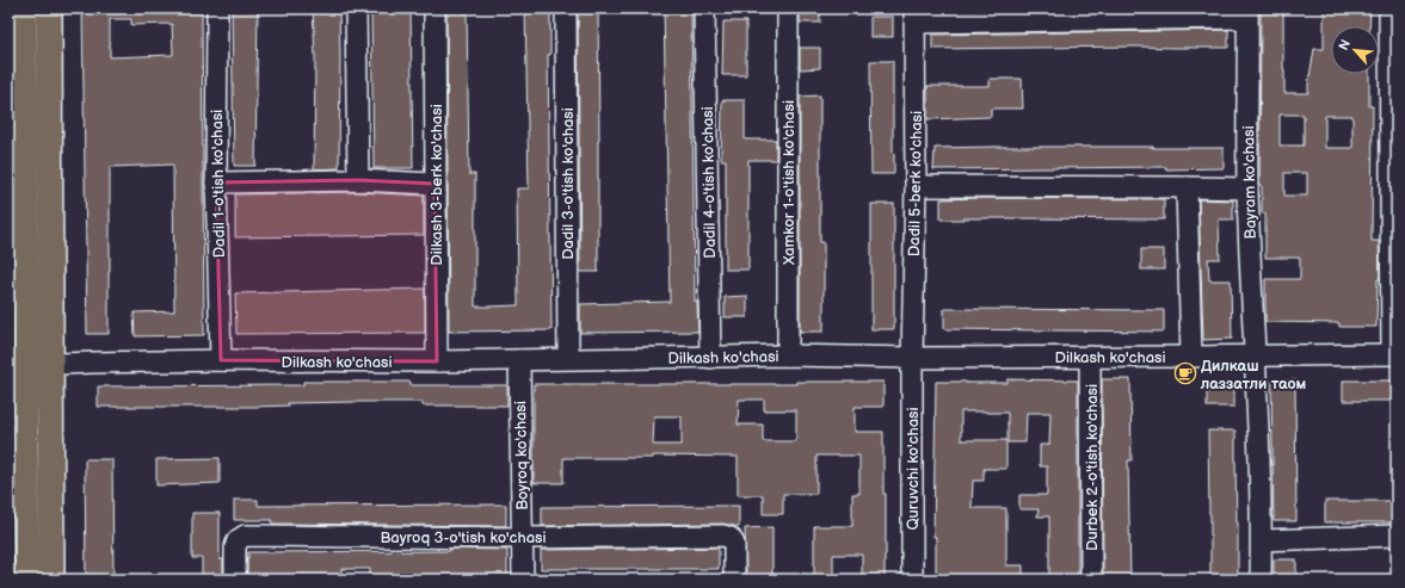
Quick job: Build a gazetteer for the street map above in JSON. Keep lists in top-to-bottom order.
{
  "streets": {
    "street": [
      "Dadil 4-o'tish ko'chasi",
      "Xamkor 1-o'tish ko'chasi",
      "Bayram ko'chasi",
      "Dadil 1-o'tish ko'chasi",
      "Dadil 3-o'tish ko'chasi",
      "Dadil 5-berk ko'chasi",
      "Dilkash 3-berk ko'chasi",
      "Dilkash ko'chasi",
      "Boyroq ko'chasi",
      "Durbek 2-o'tish ko'chasi",
      "Quruvchi ko'chasi",
      "Bayroq 3-o'tish ko'chasi"
    ]
  },
  "crossings": [
    ["Dadil 4-o'tish ko'chasi", "Dilkash ko'chasi"],
    ["Xamkor 1-o'tish ko'chasi", "Dilkash ko'chasi"],
    ["Bayram ko'chasi", "Dilkash ko'chasi"],
    ["Dadil 1-o'tish ko'chasi", "Dilkash ko'chasi"],
    ["Dadil 3-o'tish ko'chasi", "Dilkash ko'chasi"],
    ["Dadil 5-berk ko'chasi", "Dilkash ko'chasi"],
    ["Dadil 5-berk ko'chasi", "Quruvchi ko'chasi"],
    ["Dilkash 3-berk ko'chasi", "Dilkash ko'chasi"],
    ["Dilkash ko'chasi", "Boyroq ko'chasi"],
    ["Dilkash ko'chasi", "Durbek 2-o'tish ko'chasi"],
    ["Dilkash ko'chasi", "Quruvchi ko'chasi"],
    ["Boyroq ko'chasi", "Bayroq 3-o'tish ko'chasi"]
  ],
  "places": {
    "cafe": ["Дилкаш лаззатли таом"]
  },
  "north": "top left"
}
